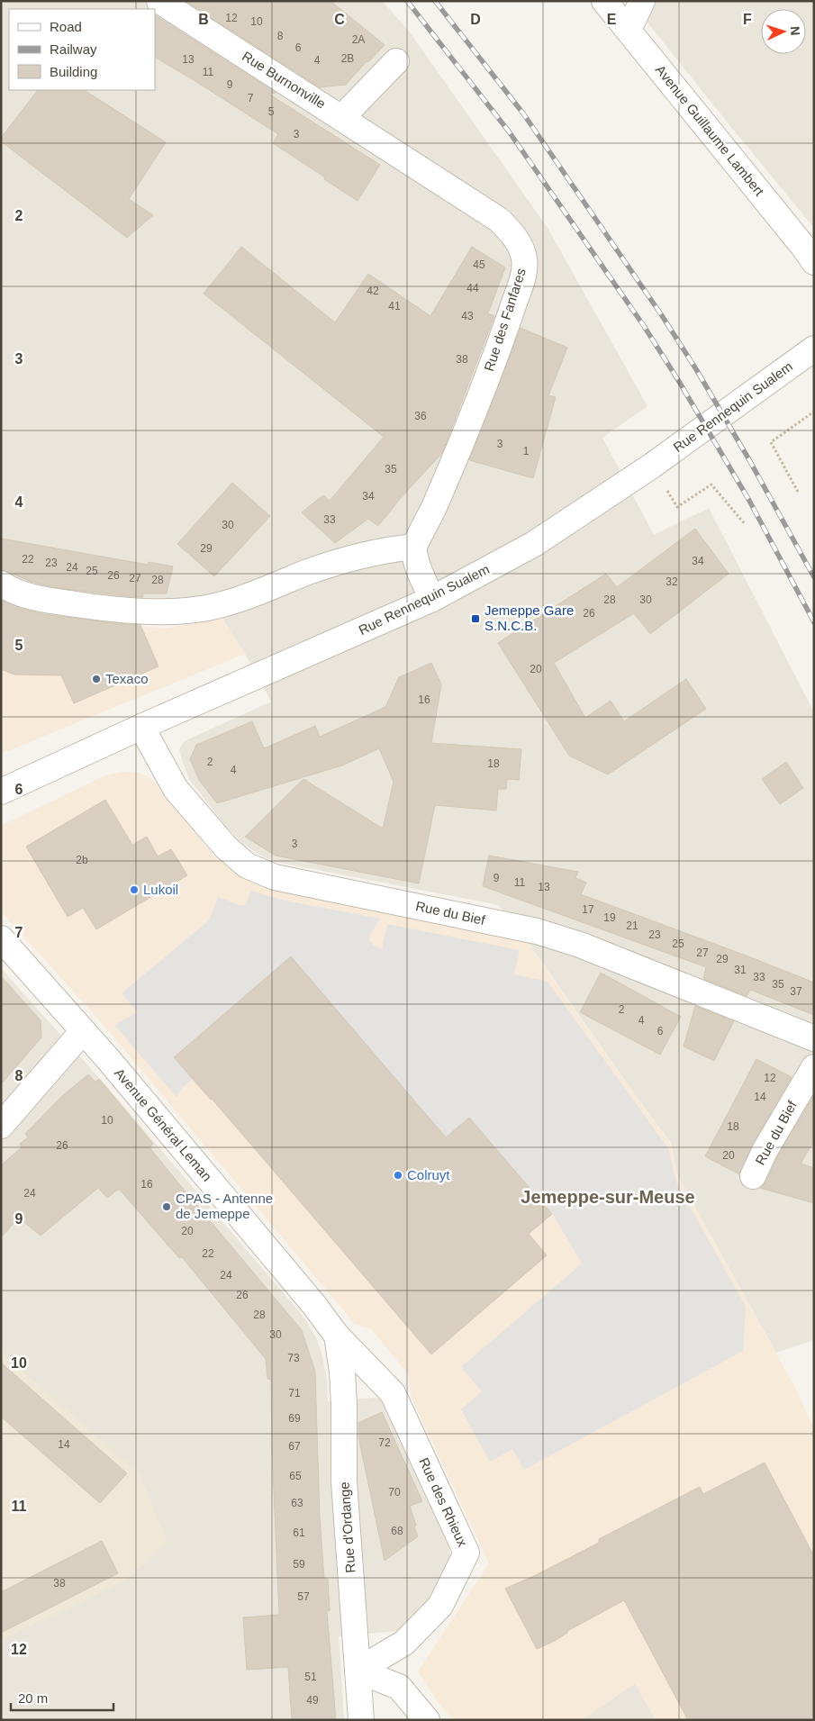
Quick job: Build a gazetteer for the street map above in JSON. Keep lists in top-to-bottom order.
{
  "streets": {
    "street": [
      "Rue Burnonville",
      "Avenue Guillaume Lambert",
      "Rue des Fanfares",
      "Rue Rennequin Sualem",
      "Rue du Bief",
      "Avenue Général Leman",
      "Rue des Rhieux",
      "Rue d'Ordange"
    ]
  },
  "crossings": [
    ["Rue Burnonville", "Rue des Fanfares"],
    ["Rue Rennequin Sualem", "Rue du Bief"],
    ["Avenue Général Leman", "Rue des Rhieux"],
    ["Avenue Général Leman", "Rue d'Ordange"],
    ["Rue des Rhieux", "Rue d'Ordange"]
  ],
  "districts": ["Jemeppe-sur-Meuse"],
  "places": {
    "transit": ["Jemeppe Gare S.N.C.B."],
    "other": [
      "Texaco",
      "Lukoil",
      "Colruyt",
      "CPAS - Antenne de Jemeppe"
    ]
  },
  "house_numbers": [
    "12",
    "10",
    "8",
    "2A",
    "6",
    "2B",
    "13",
    "4",
    "11",
    "9",
    "7",
    "5",
    "3",
    "45",
    "44",
    "42",
    "41",
    "43",
    "38",
    "36",
    "3",
    "1",
    "35",
    "34",
    "33",
    "30",
    "29",
    "22",
    "34",
    "23",
    "24",
    "25",
    "26",
    "27",
    "28",
    "32",
    "28",
    "30",
    "26",
    "20",
    "16",
    "2",
    "18",
    "4",
    "3",
    "2b",
    "9",
    "11",
    "13",
    "17",
    "19",
    "21",
    "23",
    "25",
    "27",
    "29",
    "31",
    "33",
    "35",
    "37",
    "2",
    "4",
    "6",
    "12",
    "14",
    "10",
    "18",
    "26",
    "20",
    "16",
    "24",
    "20",
    "22",
    "24",
    "26",
    "28",
    "30",
    "73",
    "71",
    "69",
    "72",
    "14",
    "67",
    "65",
    "70",
    "63",
    "68",
    "61",
    "59",
    "38",
    "57",
    "51",
    "49"
  ],
  "legend": ["Road", "Railway", "Building"],
  "scale_bar": "20 m",
  "north": "right",
  "grid": {
    "columns": [
      "B",
      "C",
      "D",
      "E",
      "F"
    ],
    "rows": [
      "2",
      "3",
      "4",
      "5",
      "6",
      "7",
      "8",
      "9",
      "10",
      "11",
      "12"
    ]
  }
}
